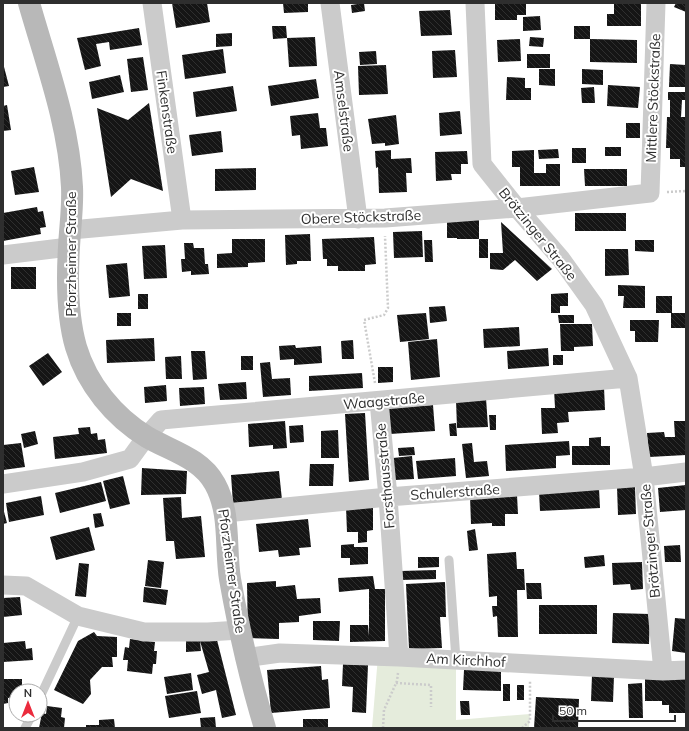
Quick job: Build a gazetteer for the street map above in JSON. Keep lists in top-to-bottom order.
{
  "streets": {
    "main road": ["Pforzheimer Straße"],
    "street": [
      "Mittlere Stöckstraße",
      "Amselstraße",
      "Finkenstraße",
      "Obere Stöckstraße",
      "Brötzinger Straße",
      "Waagstraße",
      "Forsthausstraße",
      "Schulerstraße",
      "Am Kirchhof"
    ]
  },
  "crossings": [
    ["Mittlere Stöckstraße", "Obere Stöckstraße"],
    ["Amselstraße", "Obere Stöckstraße"],
    ["Finkenstraße", "Obere Stöckstraße"],
    ["Obere Stöckstraße", "Brötzinger Straße"],
    ["Obere Stöckstraße", "Pforzheimer Straße"],
    ["Brötzinger Straße", "Waagstraße"],
    ["Brötzinger Straße", "Schulerstraße"],
    ["Brötzinger Straße", "Am Kirchhof"],
    ["Pforzheimer Straße", "Waagstraße"],
    ["Pforzheimer Straße", "Schulerstraße"],
    ["Pforzheimer Straße", "Am Kirchhof"],
    ["Waagstraße", "Forsthausstraße"],
    ["Forsthausstraße", "Schulerstraße"],
    ["Forsthausstraße", "Am Kirchhof"]
  ],
  "scale_bar": "50 m",
  "north": "top"
}
